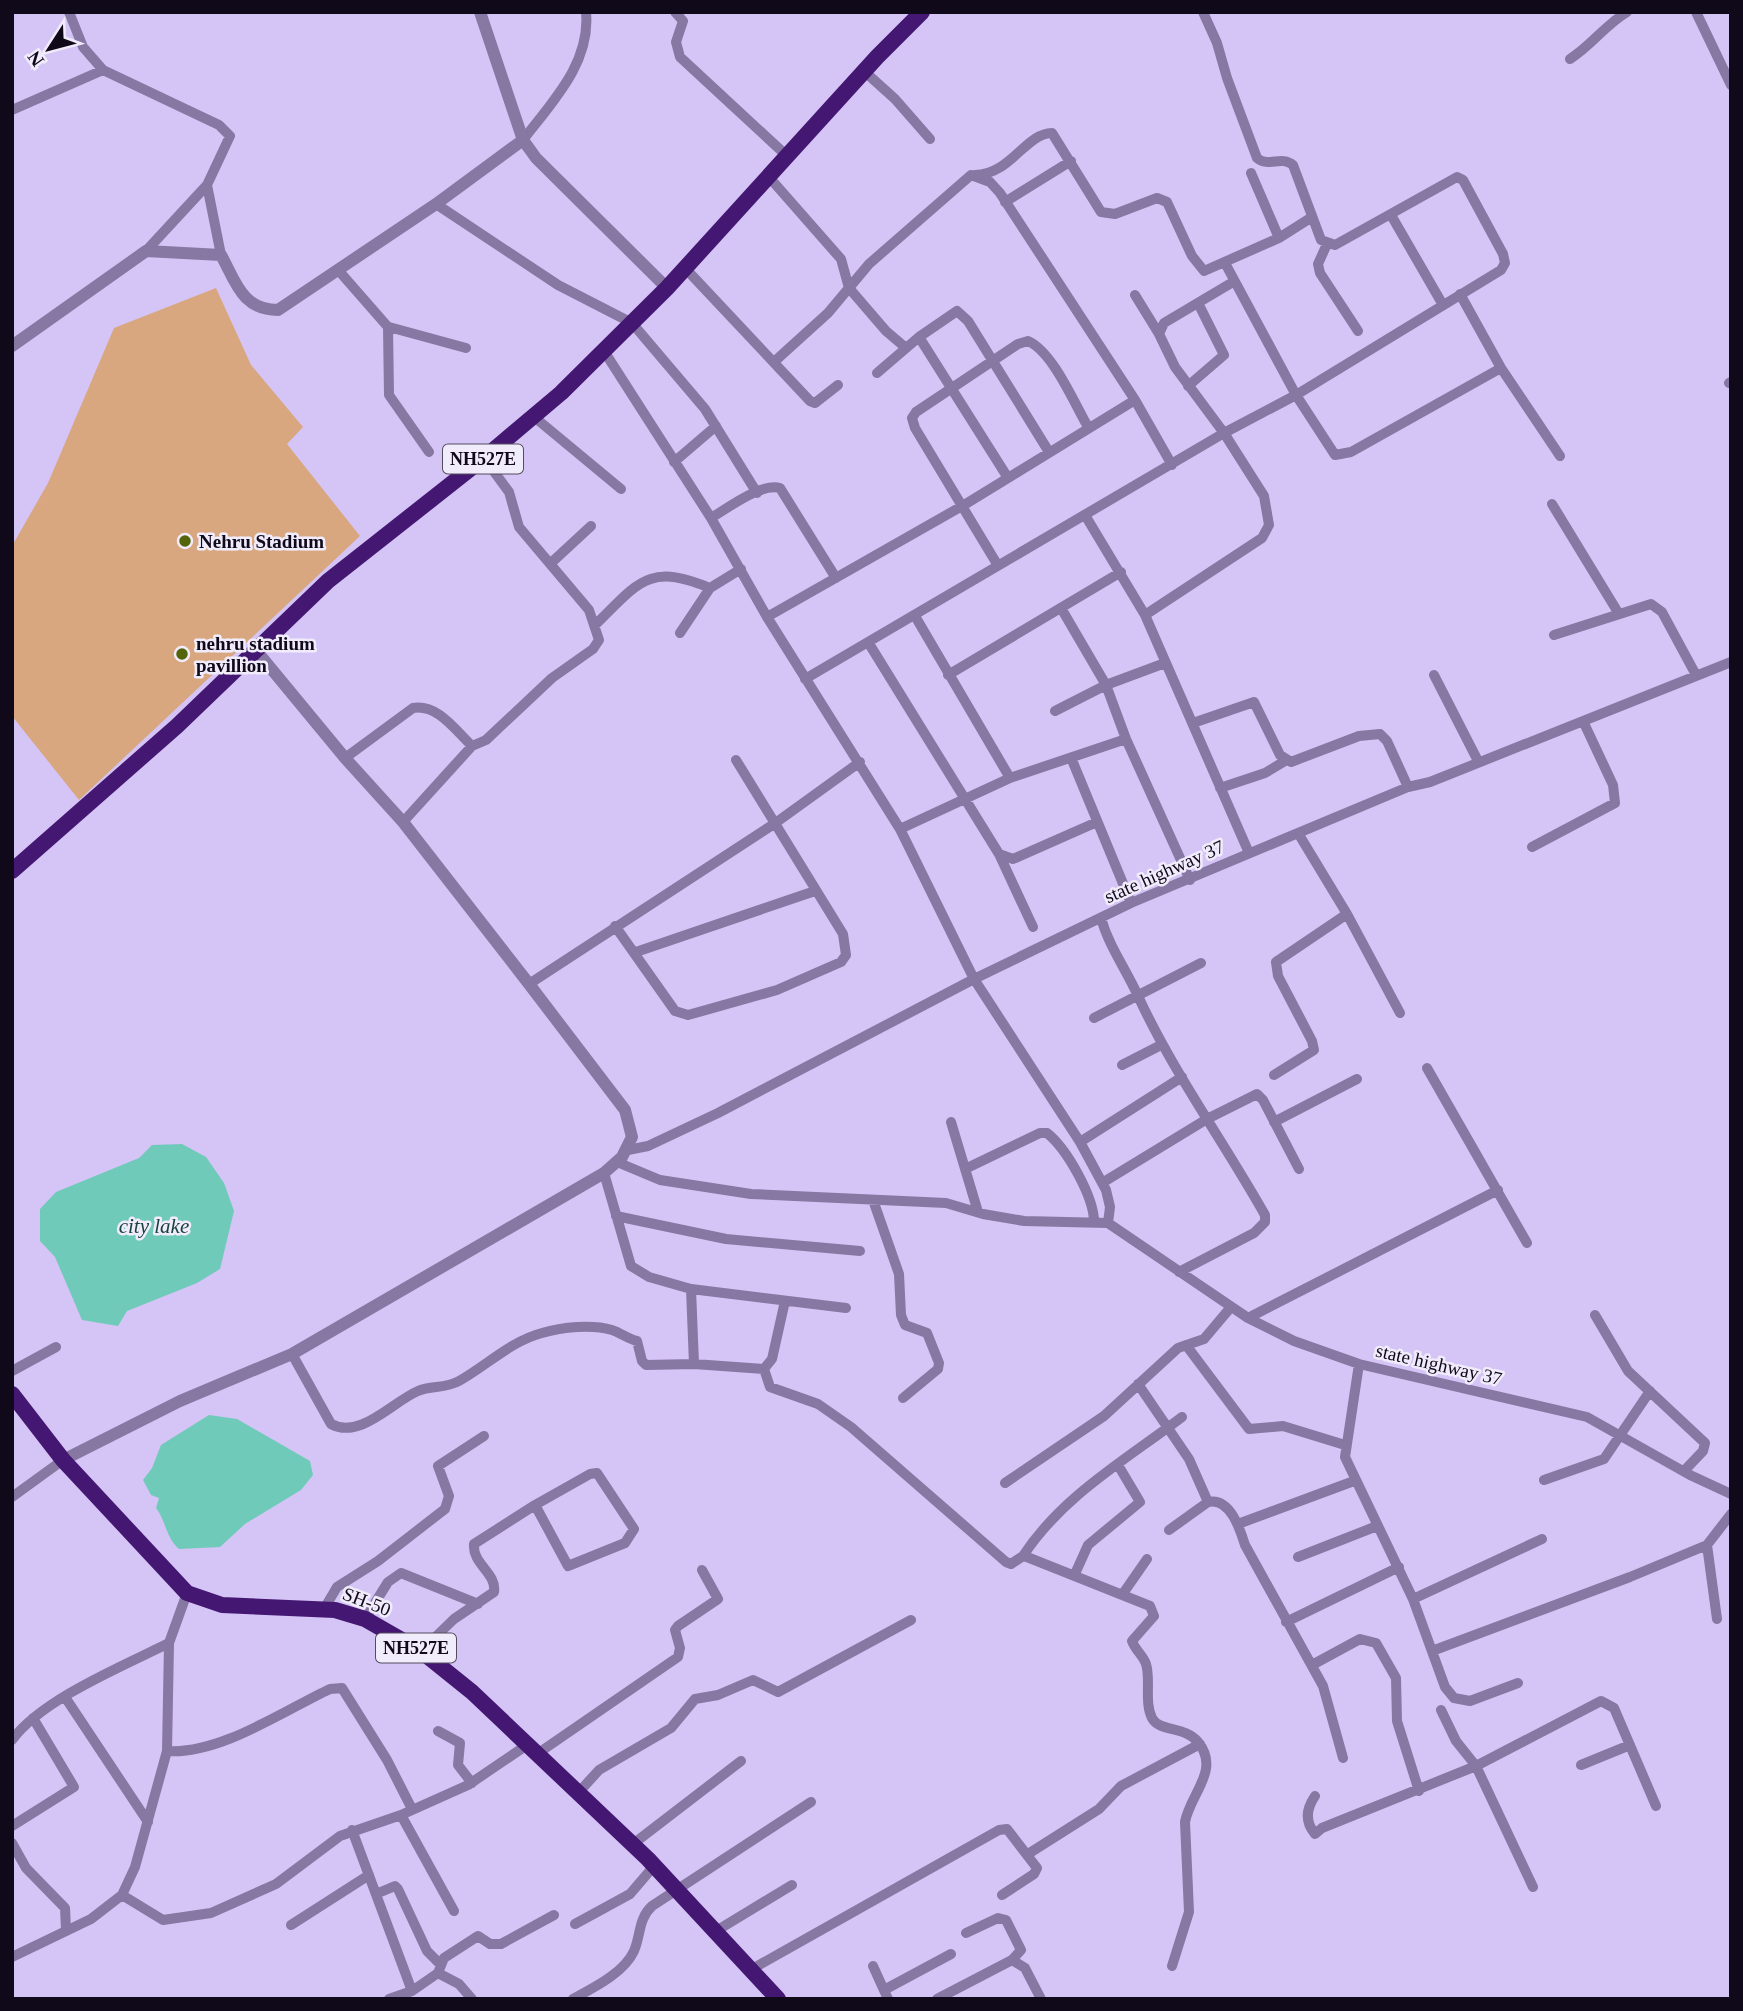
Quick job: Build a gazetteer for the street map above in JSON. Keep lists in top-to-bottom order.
{
  "streets": {
    "highway": ["NH527E", "SH-50"],
    "street": ["state highway 37"]
  },
  "water": ["city lake"],
  "places": ["Nehru Stadium", "nehru stadium pavillion"],
  "north": "bottom left"
}
